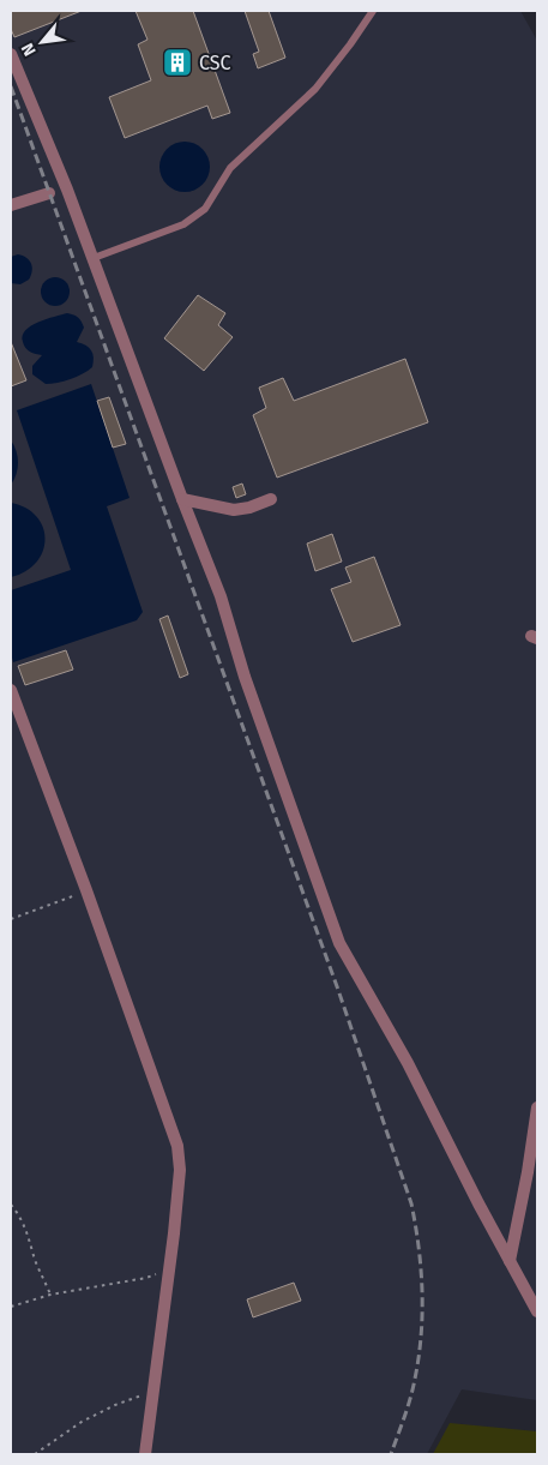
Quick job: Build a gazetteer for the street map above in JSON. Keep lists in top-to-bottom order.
{
  "places": {
    "building": ["CSC"]
  },
  "north": "bottom left"
}
